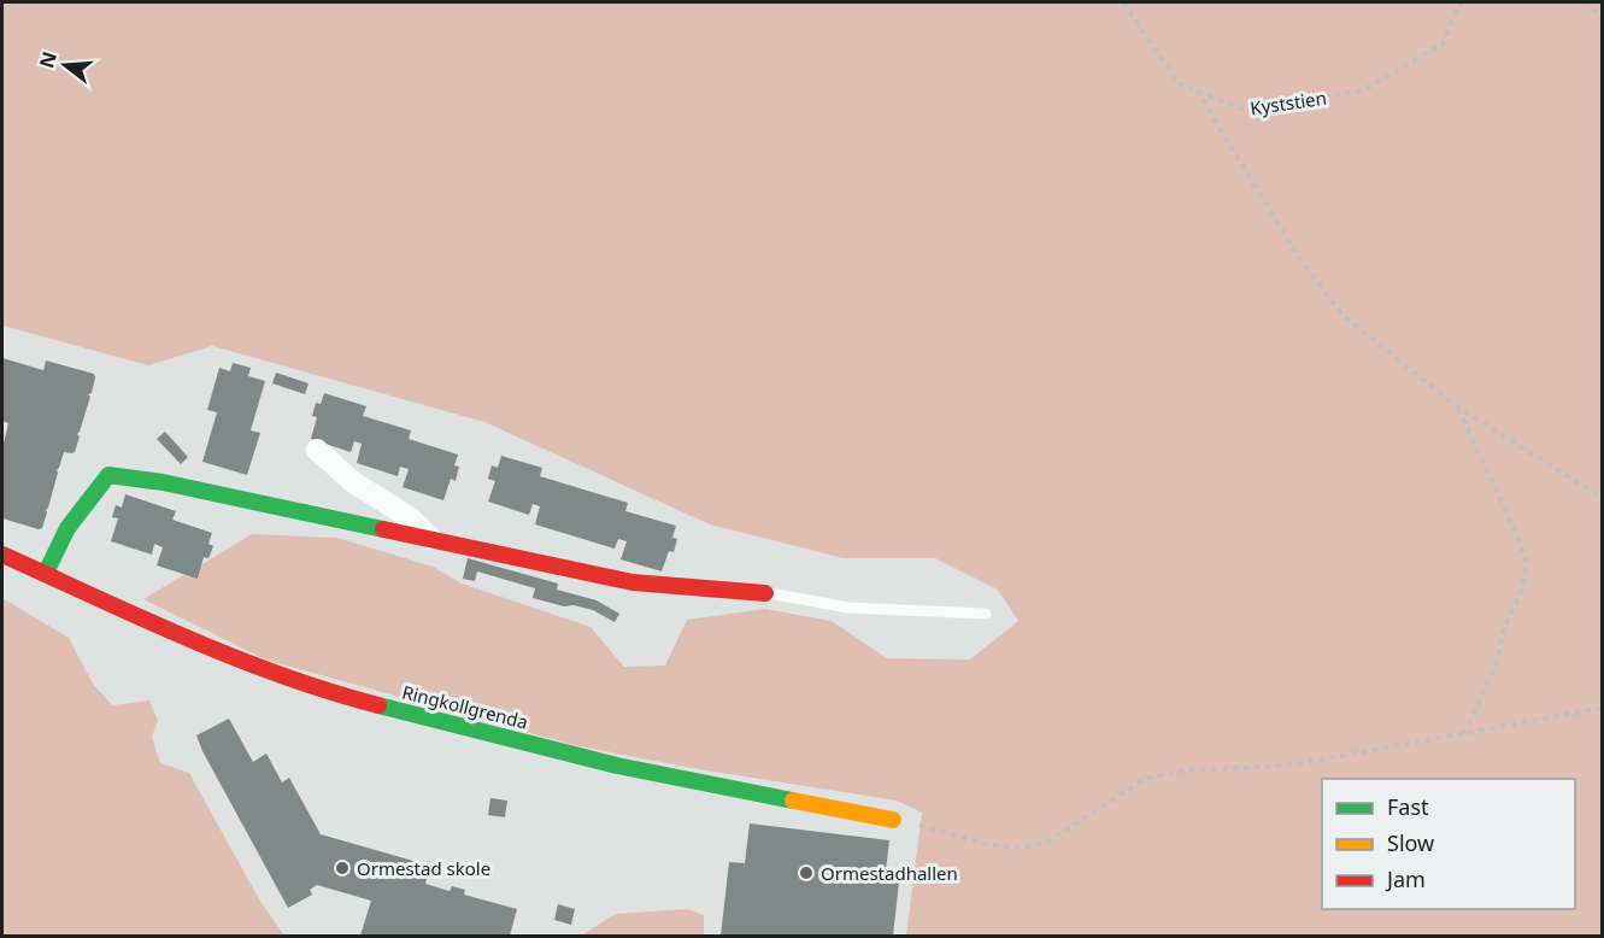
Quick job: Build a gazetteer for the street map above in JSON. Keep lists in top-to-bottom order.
{
  "streets": {
    "street": ["Ringkollgrenda"],
    "path": ["Kyststien"]
  },
  "places": ["Ormestad skole", "Ormestadhallen"],
  "legend": ["Fast", "Slow", "Jam"],
  "north": "left"
}
